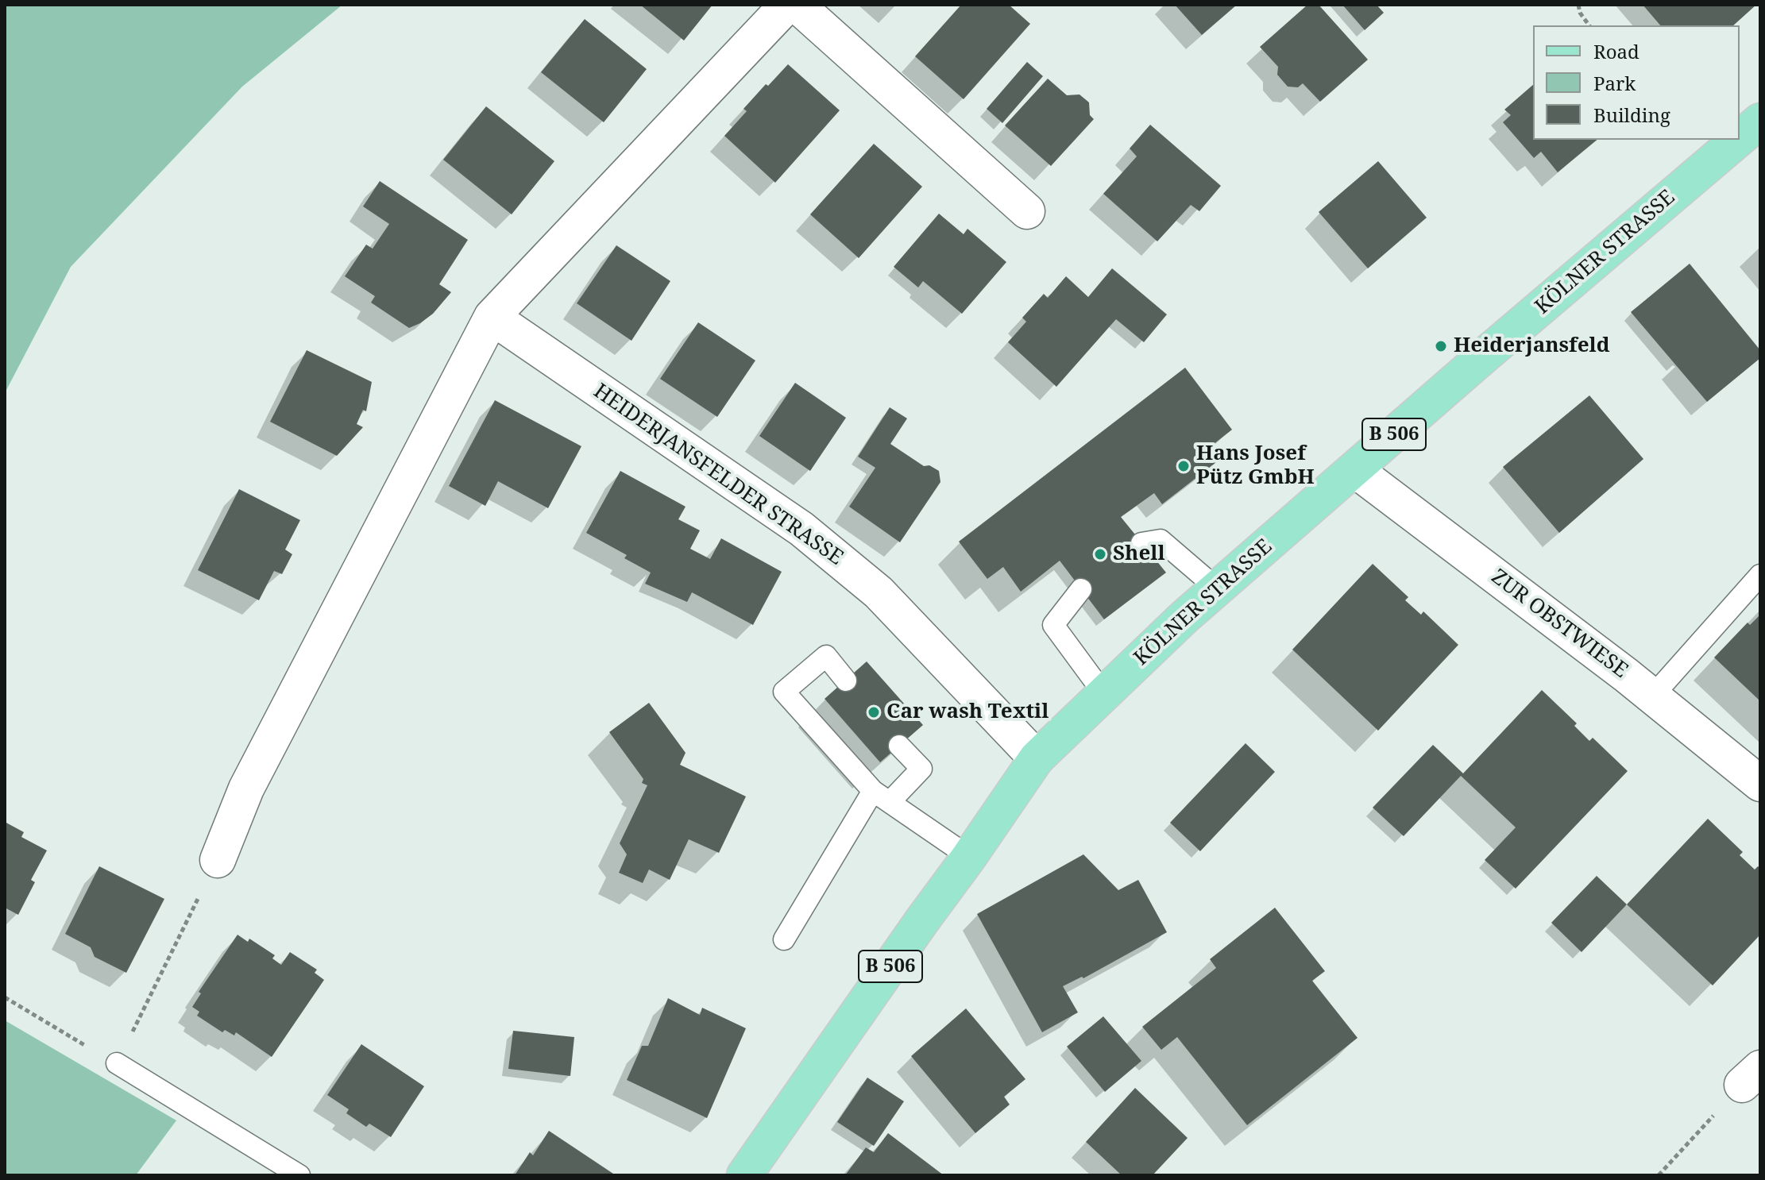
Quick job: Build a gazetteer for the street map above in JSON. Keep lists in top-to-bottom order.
{
  "streets": {
    "main road": ["KÖLNER STRASSE", "B 506"],
    "street": ["HEIDERJANSFELDER STRASSE", "ZUR OBSTWIESE"]
  },
  "crossings": [
    ["KÖLNER STRASSE", "HEIDERJANSFELDER STRASSE"],
    ["KÖLNER STRASSE", "ZUR OBSTWIESE"]
  ],
  "places": [
    "Heiderjansfeld",
    "Hans Josef Pütz GmbH",
    "Shell",
    "Car wash Textil"
  ],
  "legend": ["Road", "Park", "Building"]
}
